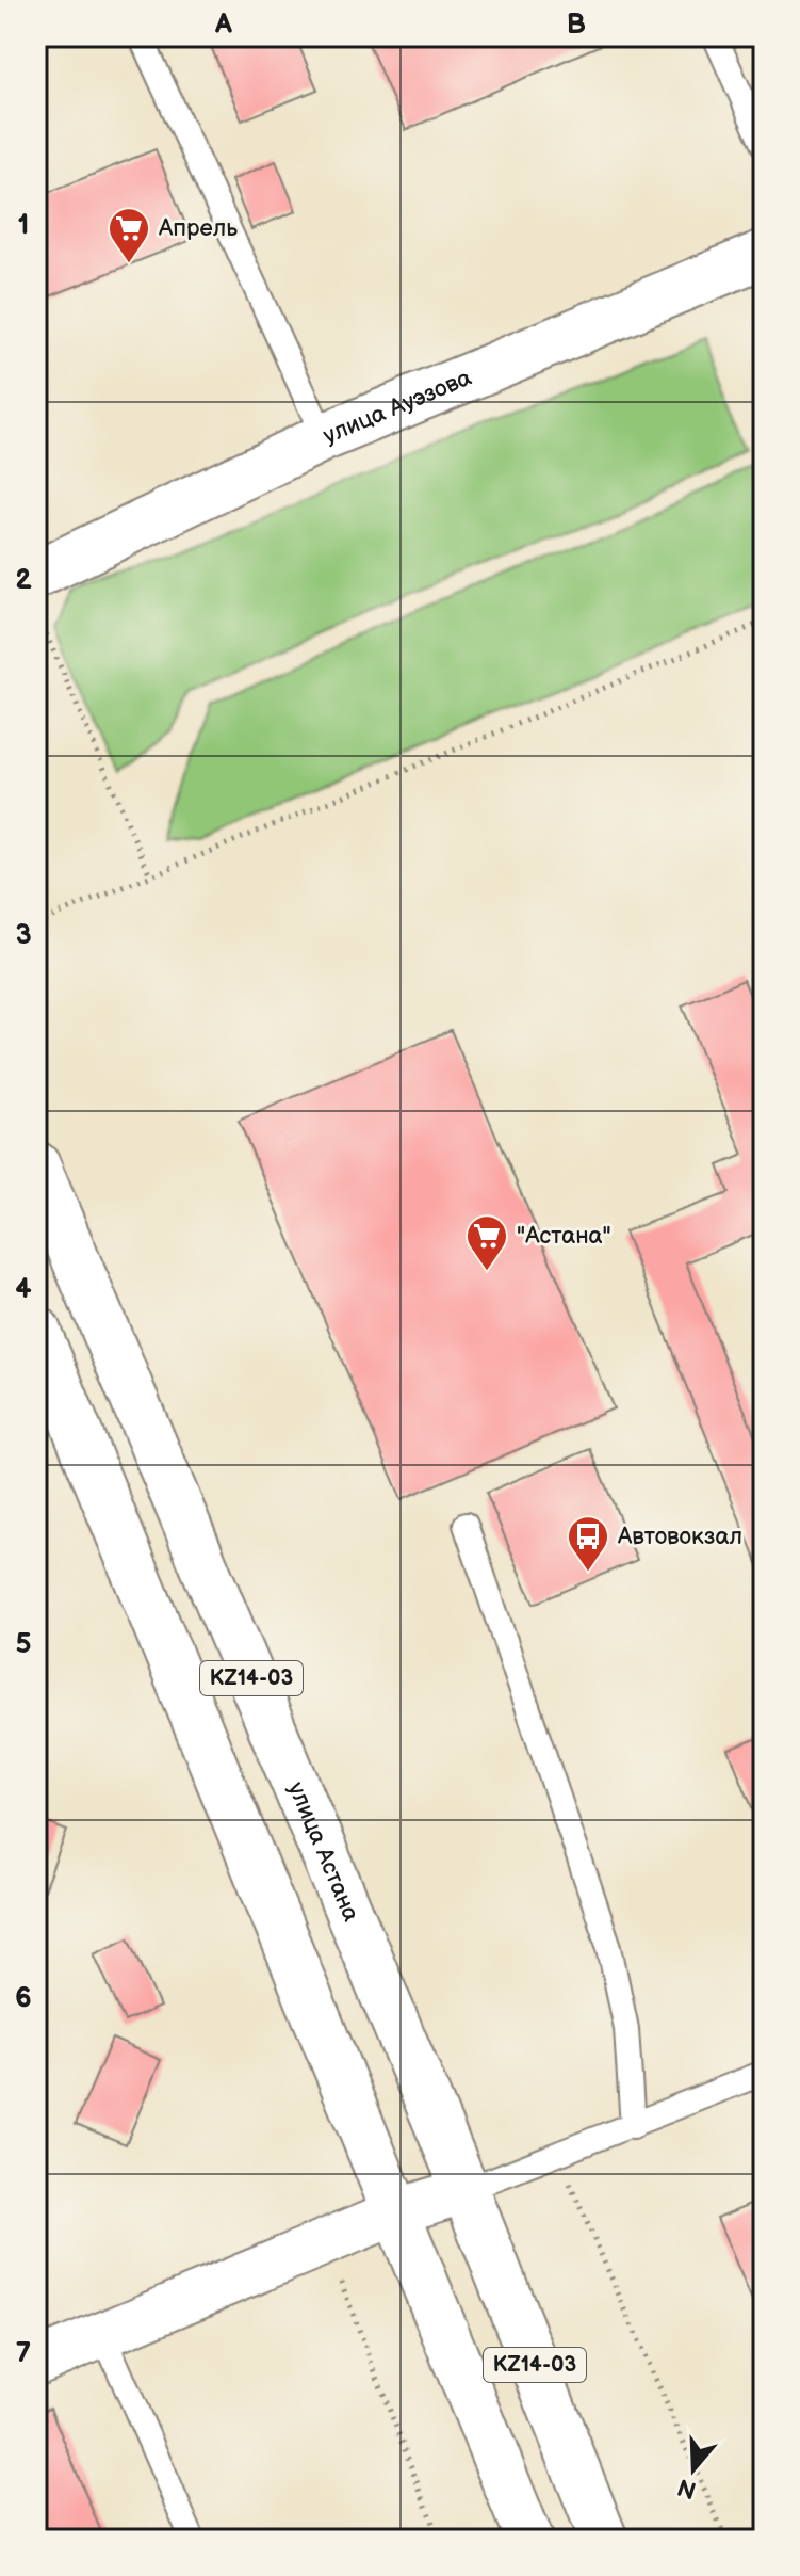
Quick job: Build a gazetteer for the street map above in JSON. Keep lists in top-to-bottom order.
{
  "streets": {
    "main road": ["улица Ауэзова", "KZ14-03", "улица Астана"]
  },
  "places": {
    "supermarket": ["Апрель", "\"Астана\""],
    "bus stop": ["Автовокзал"]
  },
  "north": "bottom",
  "grid": {
    "columns": ["A", "B"],
    "rows": [
      "1",
      "2",
      "3",
      "4",
      "5",
      "6",
      "7"
    ]
  }
}
